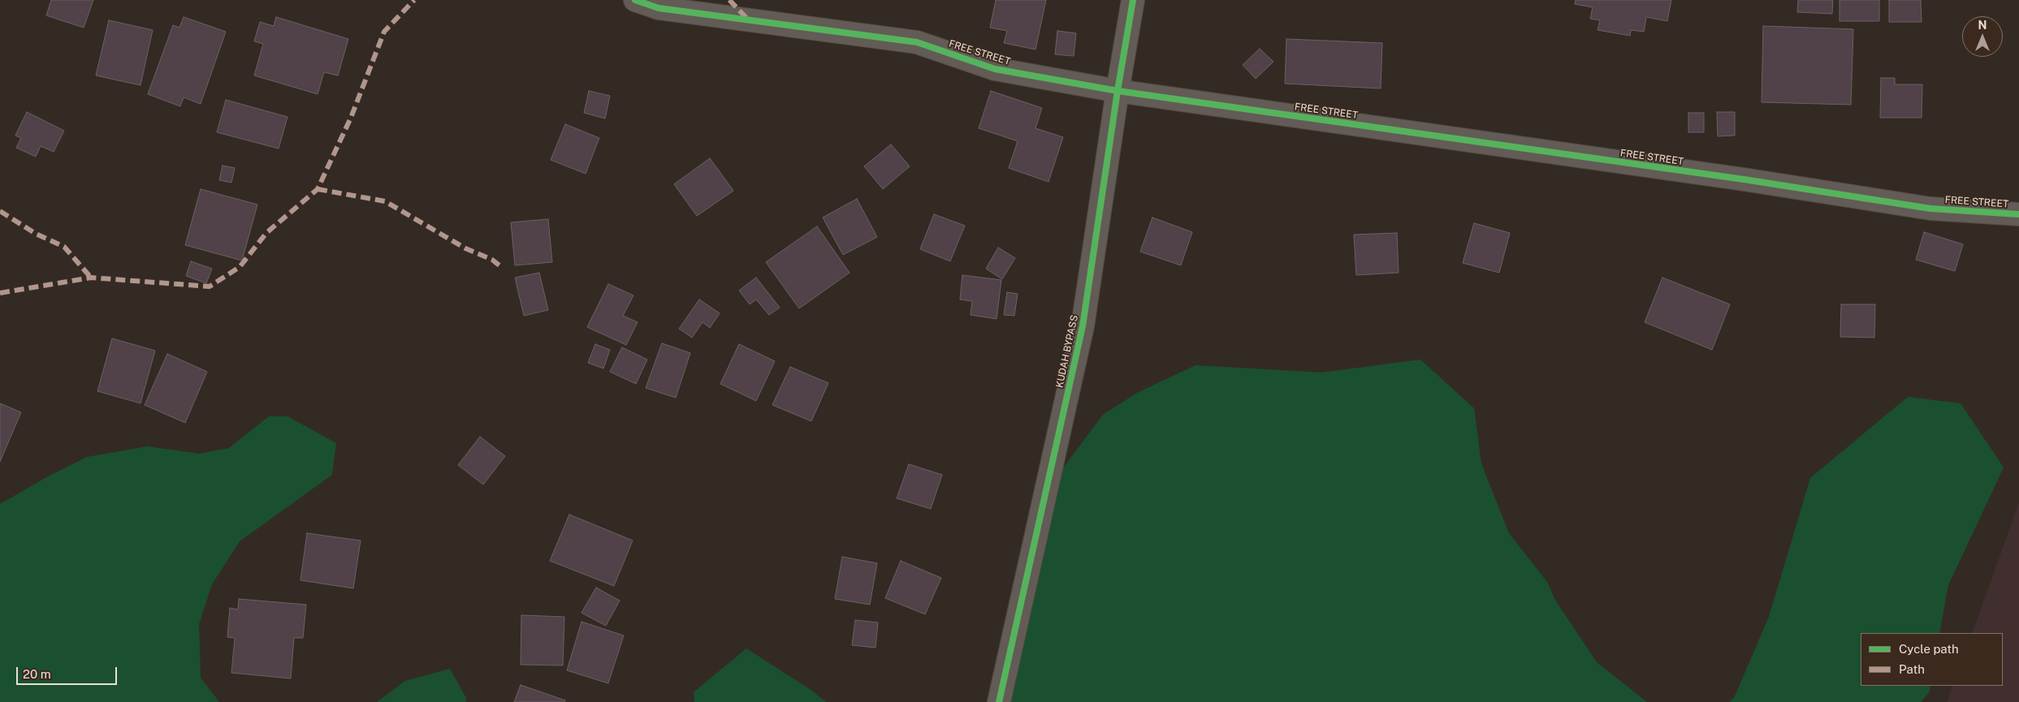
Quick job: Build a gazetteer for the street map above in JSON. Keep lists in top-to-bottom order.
{
  "streets": {
    "street": ["FREE STREET", "KUDAH BYPASS"]
  },
  "crossings": [
    ["FREE STREET", "KUDAH BYPASS"]
  ],
  "legend": ["Cycle path", "Path"],
  "scale_bar": "20 m",
  "north": "top"
}
